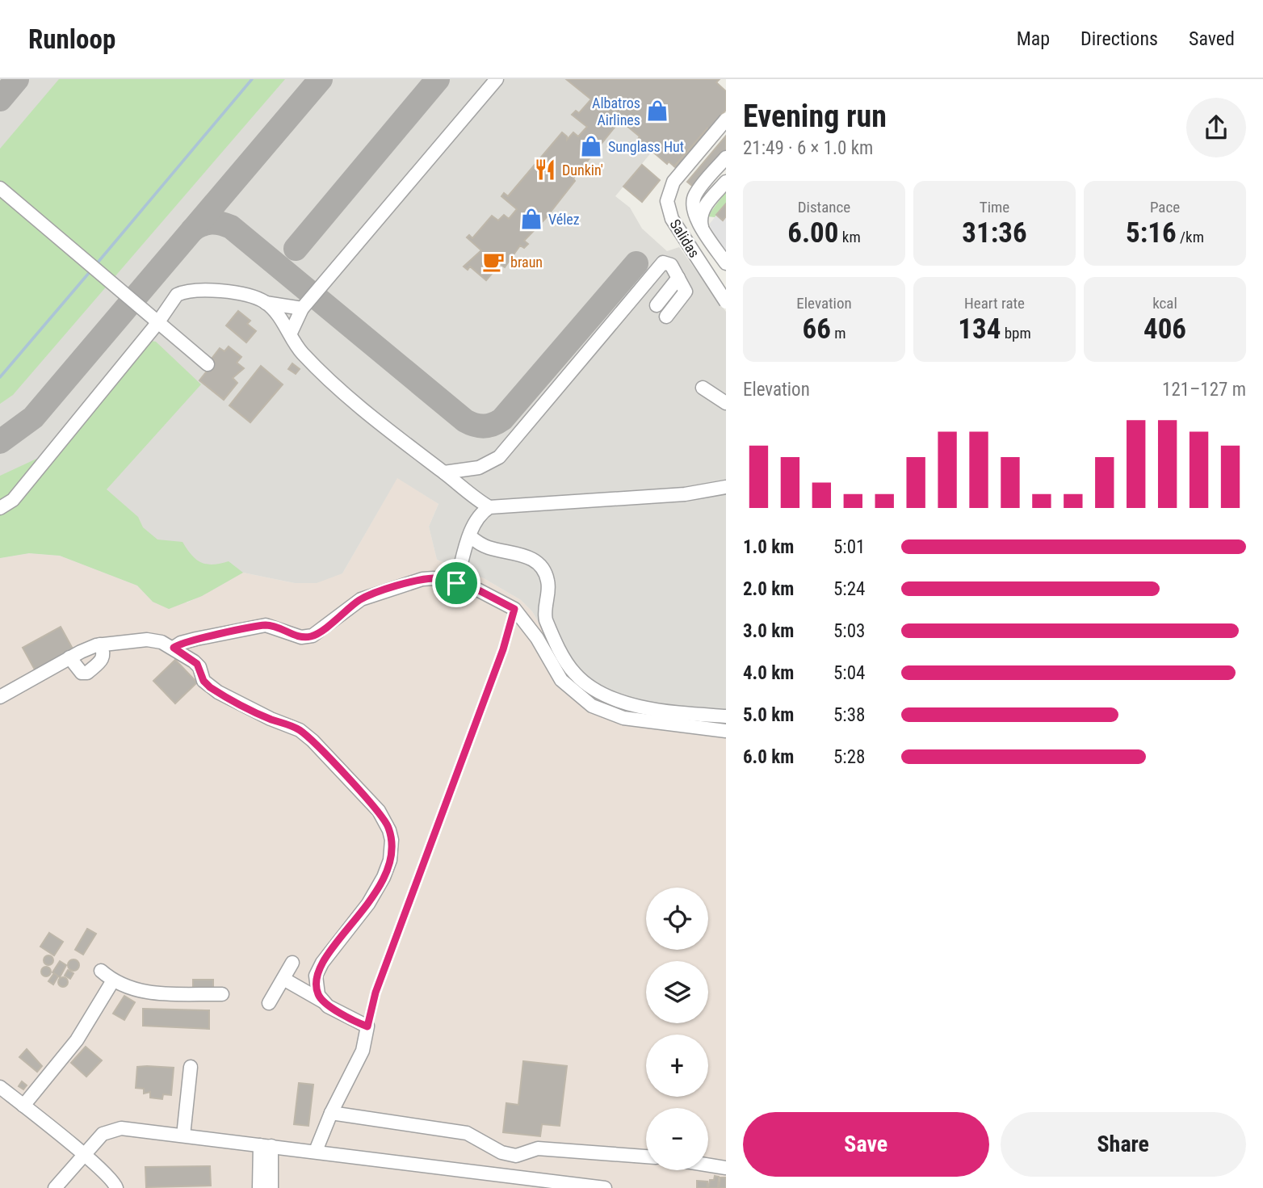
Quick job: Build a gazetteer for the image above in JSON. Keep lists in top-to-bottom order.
{
  "streets": {
    "street": ["Salidas"]
  },
  "places": {
    "shop": ["Albatros Airlines", "Sunglass Hut", "Vélez"],
    "restaurant": ["Dunkin'"],
    "cafe": ["braun"]
  },
  "page": {
    "header": "Runloop",
    "nav": ["Map", "Directions", "Saved"],
    "heading": ["Evening run", "21:49 · 6 × 1.0 km"],
    "stats": [
      ["Distance", "6.00 km"],
      ["Time", "31:36"],
      ["Pace", "5:16 /km"],
      ["Elevation", "66 m"],
      ["Heart rate", "134 bpm"],
      ["kcal", "406"]
    ],
    "chart": ["Elevation", "121–127 m"],
    "list": [
      {
        "name": "1.0 km",
        "note": "5:01"
      },
      {
        "name": "2.0 km",
        "note": "5:24"
      },
      {
        "name": "3.0 km",
        "note": "5:03"
      },
      {
        "name": "4.0 km",
        "note": "5:04"
      },
      {
        "name": "5.0 km",
        "note": "5:38"
      },
      {
        "name": "6.0 km",
        "note": "5:28"
      }
    ],
    "map_buttons": ["+", "−"],
    "buttons": ["Save", "Share"]
  }
}
